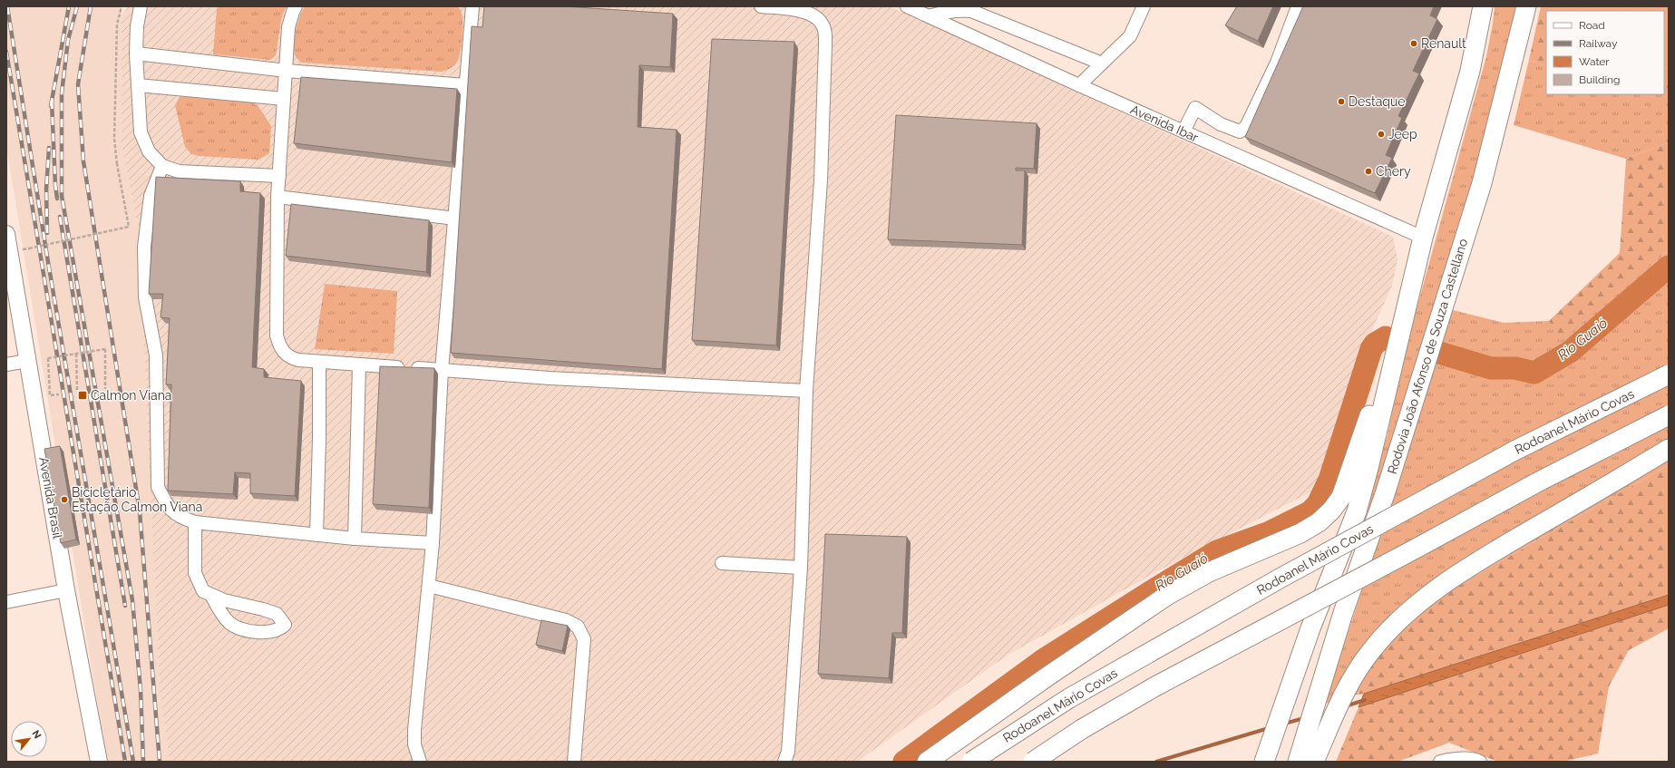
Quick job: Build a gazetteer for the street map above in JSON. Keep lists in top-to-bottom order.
{
  "streets": {
    "highway": ["Rodovia João Afonso de Souza Castellano", "Rodoanel Mário Covas"],
    "main road": ["Avenida Brasil"],
    "street": ["Avenida Ibar"]
  },
  "crossings": [
    ["Avenida Ibar", "Rodovia João Afonso de Souza Castellano"]
  ],
  "water": ["Rio Guaió"],
  "places": {
    "other": [
      "Renault",
      "Destaque",
      "Jeep",
      "Chery",
      "Bicicletário Estação Calmon Viana"
    ],
    "transit": ["Calmon Viana"]
  },
  "legend": [
    "Road",
    "Railway",
    "Water",
    "Building"
  ],
  "north": "top right"
}
